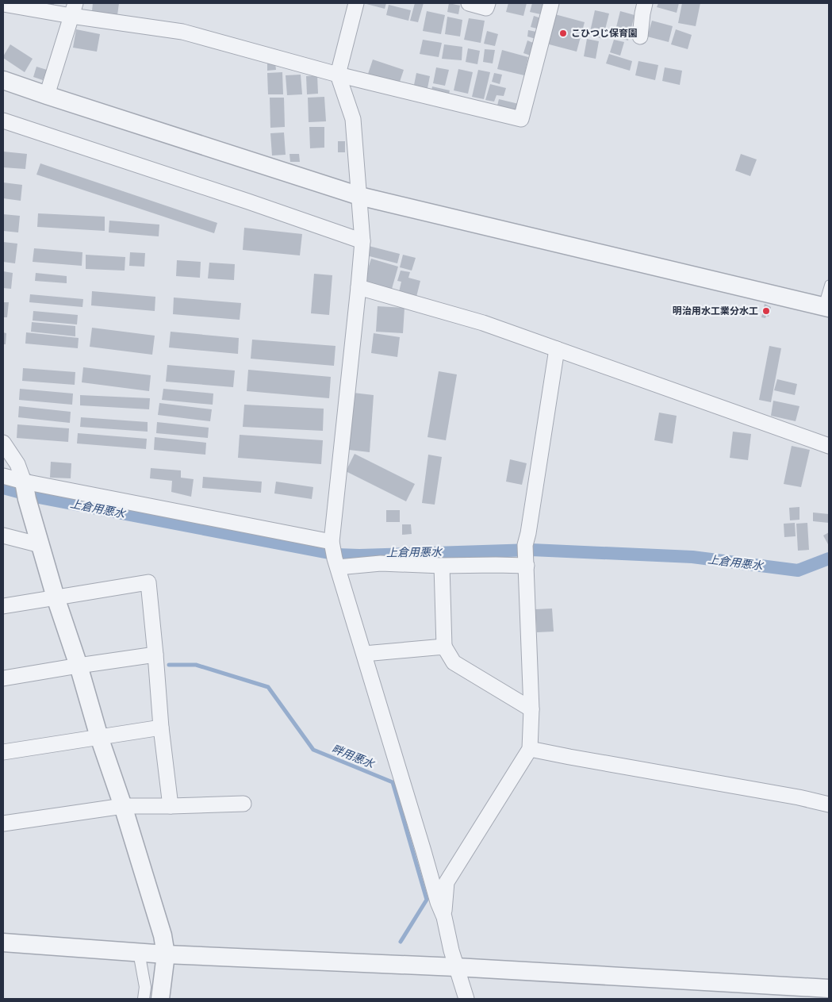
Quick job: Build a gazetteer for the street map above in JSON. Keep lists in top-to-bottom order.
{
  "water": ["上倉用悪水", "畔用悪水"],
  "places": ["こひつじ保育園", "明治用水工業分水工"]
}
